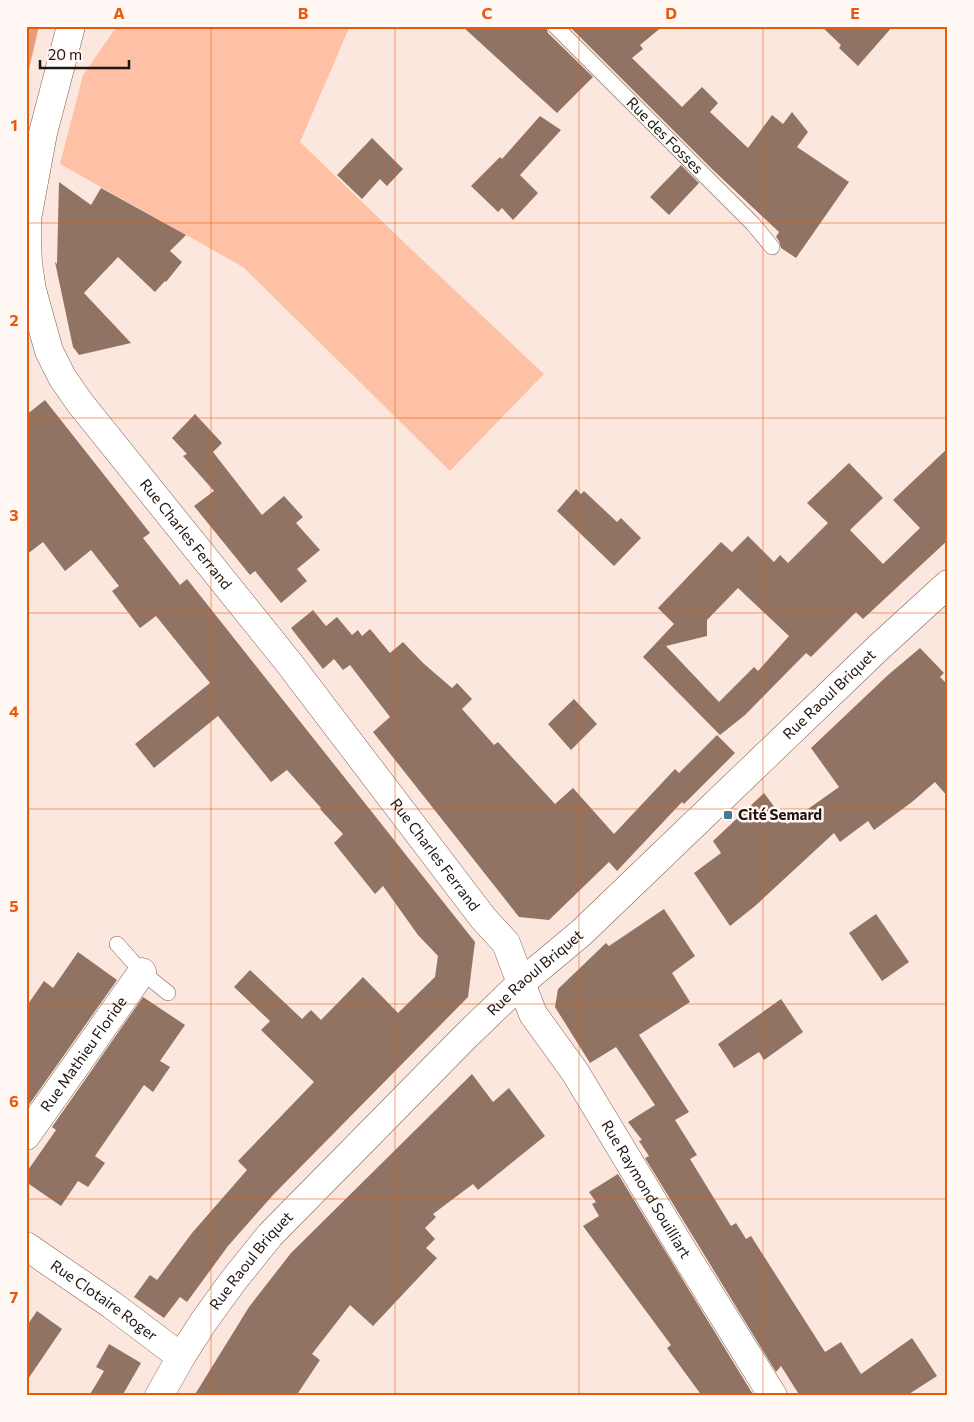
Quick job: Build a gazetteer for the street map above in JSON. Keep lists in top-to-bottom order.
{
  "streets": {
    "street": [
      "Rue Charles Ferrand",
      "Rue Raoul Briquet",
      "Rue Mathieu Floride",
      "Rue Raymond Souilliart",
      "Rue Clotaire Roger"
    ],
    "lane": ["Rue des Fosses"]
  },
  "crossings": [
    ["Rue Charles Ferrand", "Rue Raoul Briquet"],
    ["Rue Charles Ferrand", "Rue Raymond Souilliart"],
    ["Rue Raoul Briquet", "Rue Raymond Souilliart"],
    ["Rue Raoul Briquet", "Rue Clotaire Roger"]
  ],
  "places": {
    "transit": ["Cité Semard"]
  },
  "scale_bar": "20 m",
  "grid": {
    "columns": [
      "A",
      "B",
      "C",
      "D",
      "E"
    ],
    "rows": [
      "1",
      "2",
      "3",
      "4",
      "5",
      "6",
      "7"
    ]
  }
}
